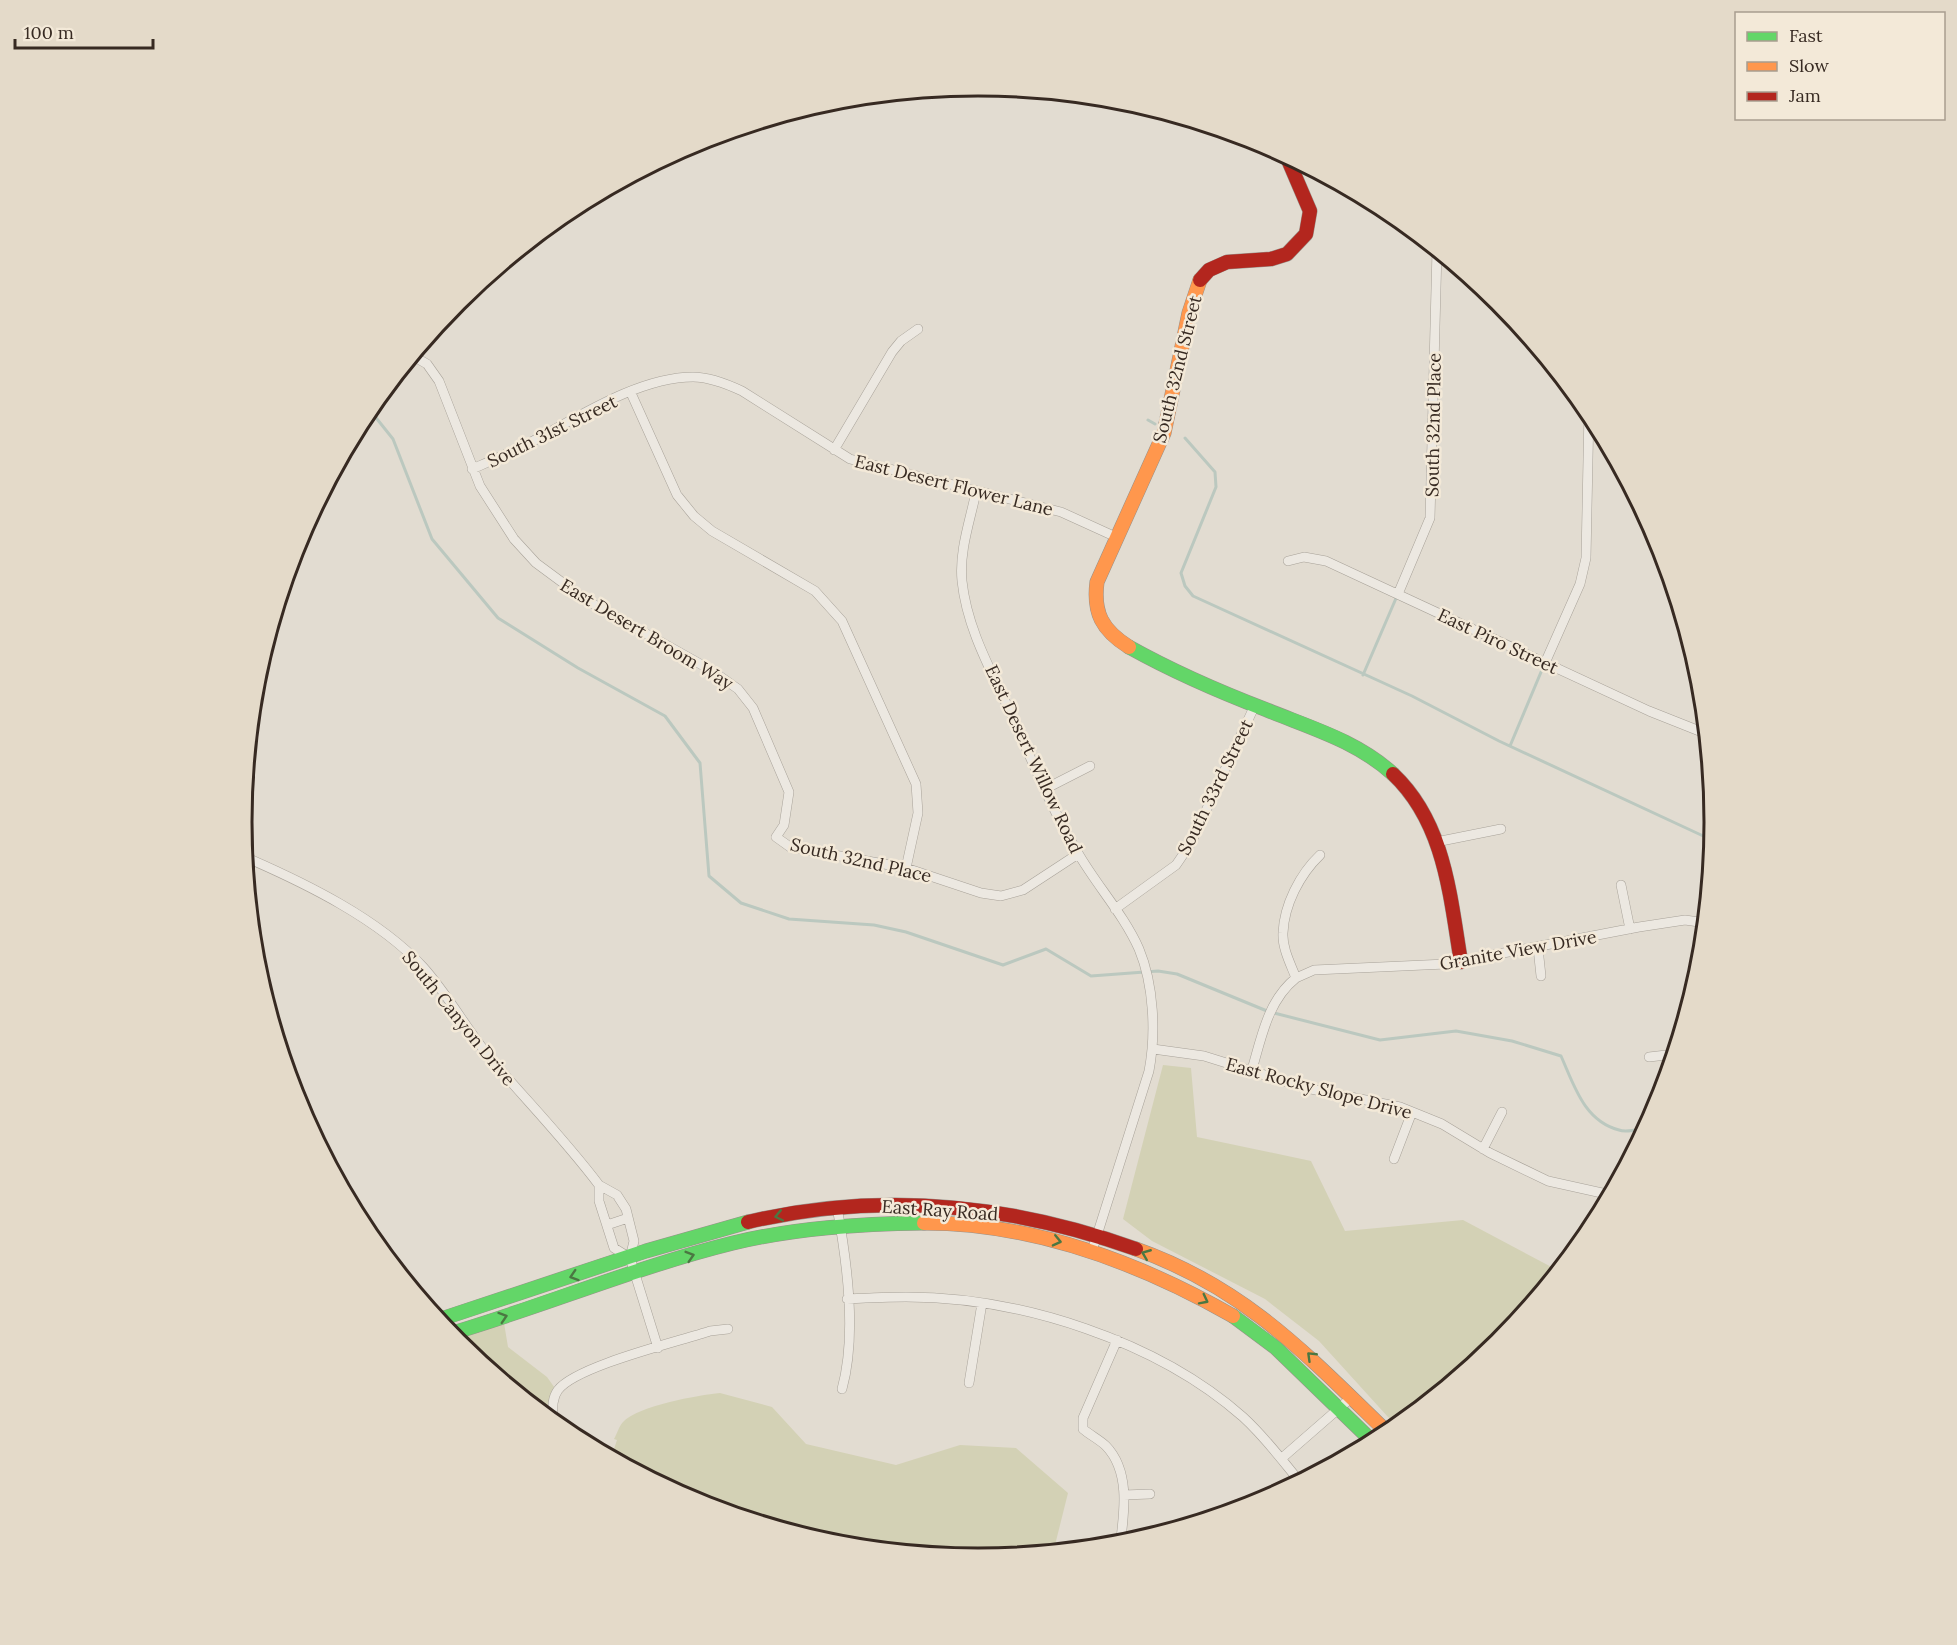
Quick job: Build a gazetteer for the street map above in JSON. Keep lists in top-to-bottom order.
{
  "streets": {
    "main road": ["South 32nd Street", "East Ray Road"],
    "street": [
      "South 32nd Place",
      "South 31st Street",
      "East Desert Flower Lane",
      "East Desert Broom Way",
      "East Piro Street",
      "East Desert Willow Road",
      "South 33rd Street",
      "Granite View Drive",
      "South Canyon Drive",
      "East Rocky Slope Drive"
    ]
  },
  "crossings": [
    ["South 32nd Street", "East Desert Flower Lane"],
    ["South 32nd Street", "South 33rd Street"],
    ["South 32nd Place", "East Desert Broom Way"],
    ["South 32nd Place", "East Piro Street"],
    ["South 32nd Place", "East Desert Willow Road"],
    ["South 31st Street", "East Desert Flower Lane"],
    ["South 31st Street", "East Desert Broom Way"],
    ["East Desert Flower Lane", "East Desert Willow Road"],
    ["East Desert Willow Road", "South 33rd Street"],
    ["East Desert Willow Road", "East Rocky Slope Drive"],
    ["South Canyon Drive", "East Ray Road"]
  ],
  "legend": ["Fast", "Slow", "Jam"],
  "scale_bar": "100 m"
}
